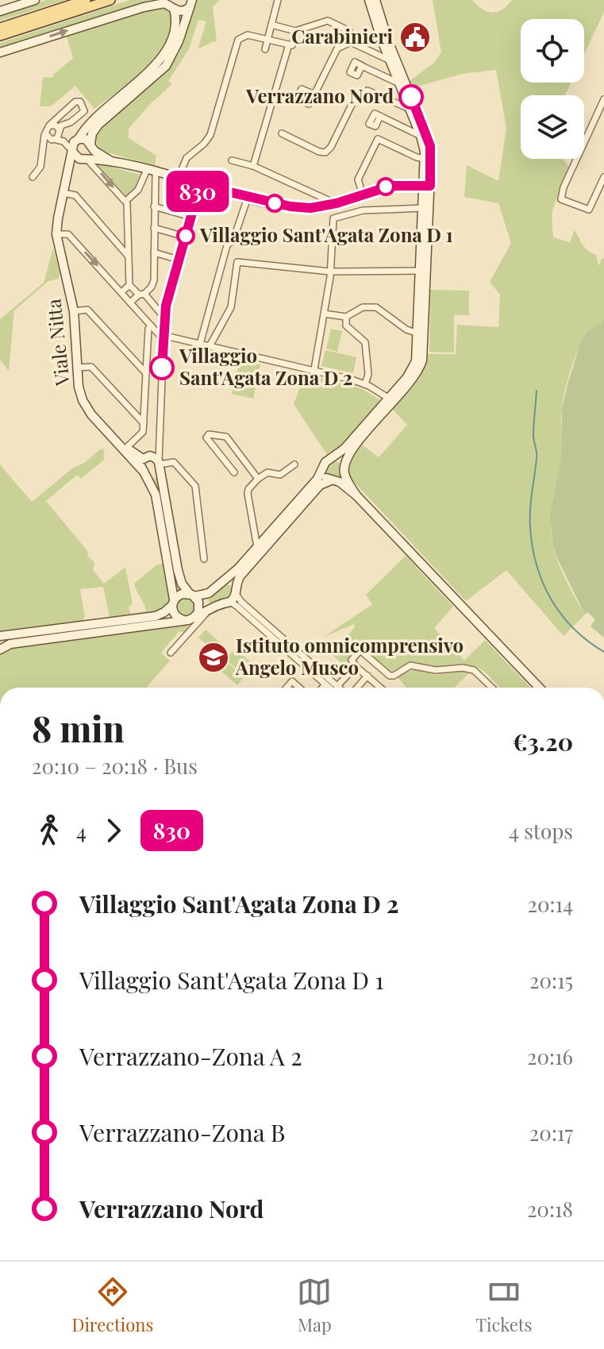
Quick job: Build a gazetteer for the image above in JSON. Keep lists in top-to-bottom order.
{
  "streets": {
    "main road": ["Viale Nitta"]
  },
  "places": {
    "public building": ["Carabinieri"],
    "other": ["Verrazzano Nord", "Villaggio Sant'Agata Zona D 1", "Villaggio Sant'Agata Zona D 2"],
    "school or university": ["Istituto omnicomprensivo Angelo Musco"]
  },
  "lines": ["bus line 830"],
  "page": {
    "on_map": "830",
    "heading": ["8 min", "20:10 – 20:18 · Bus", "€3.20"],
    "legs": ["4", "830", "4 stops"],
    "list": [
      {
        "name": "Villaggio Sant'Agata Zona D 2",
        "value": "20:14"
      },
      {
        "name": "Villaggio Sant'Agata Zona D 1",
        "value": "20:15"
      },
      {
        "name": "Verrazzano-Zona A 2",
        "value": "20:16"
      },
      {
        "name": "Verrazzano-Zona B",
        "value": "20:17"
      },
      {
        "name": "Verrazzano Nord",
        "value": "20:18"
      }
    ],
    "tabs": ["Directions", "Map", "Tickets"]
  }
}
